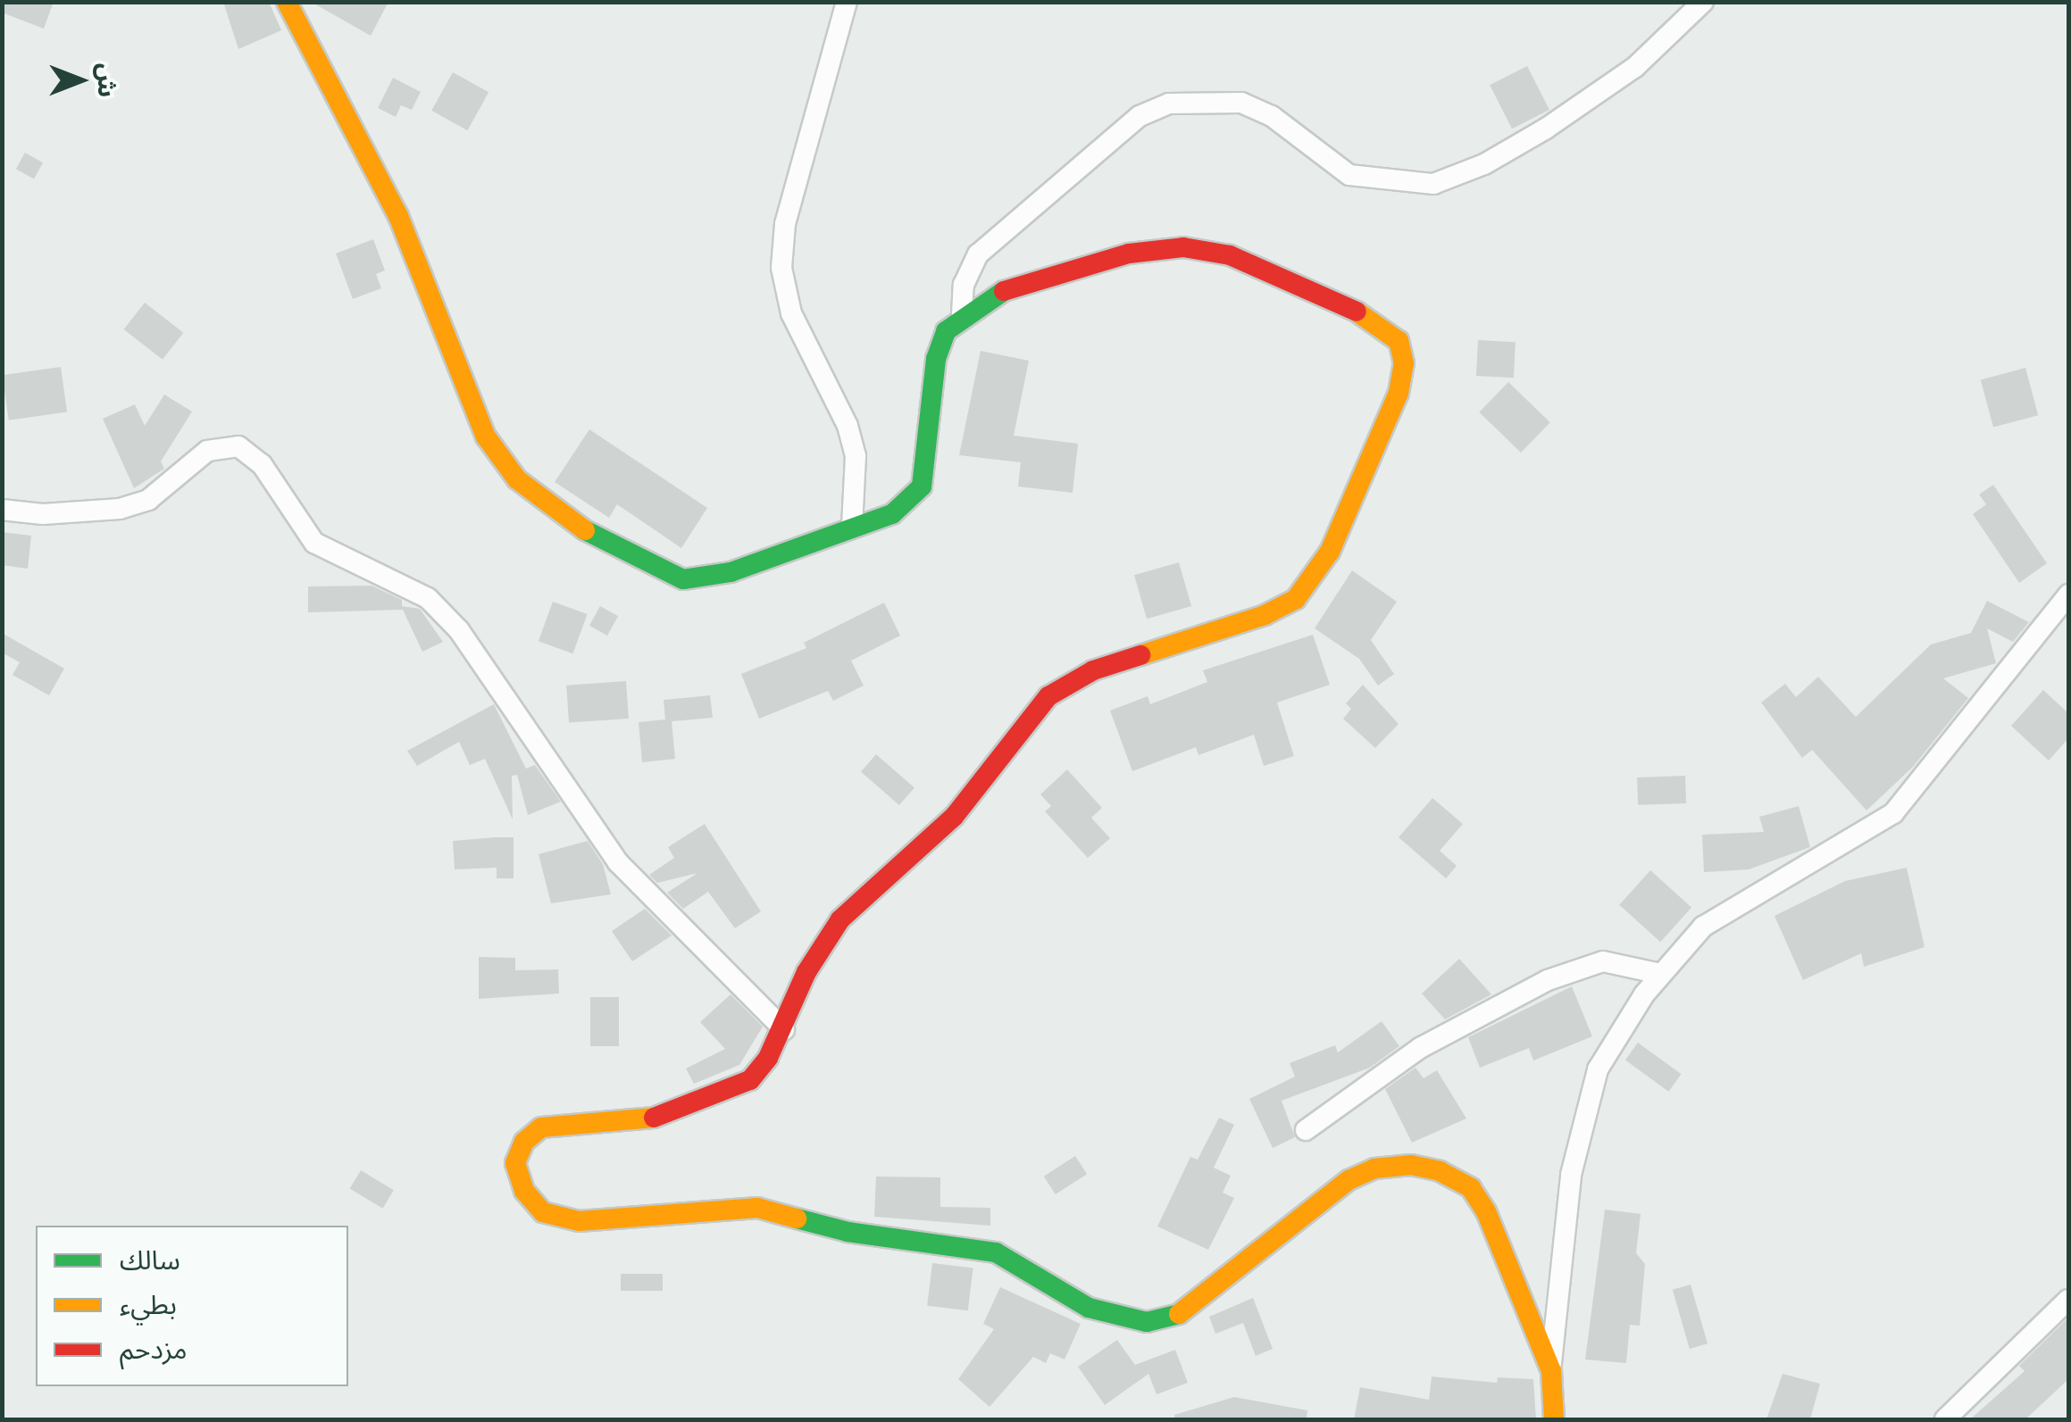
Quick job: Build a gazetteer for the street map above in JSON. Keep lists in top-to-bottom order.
{
  "legend": ["سالك", "بطيء", "مزدحم"],
  "north": "right"
}
